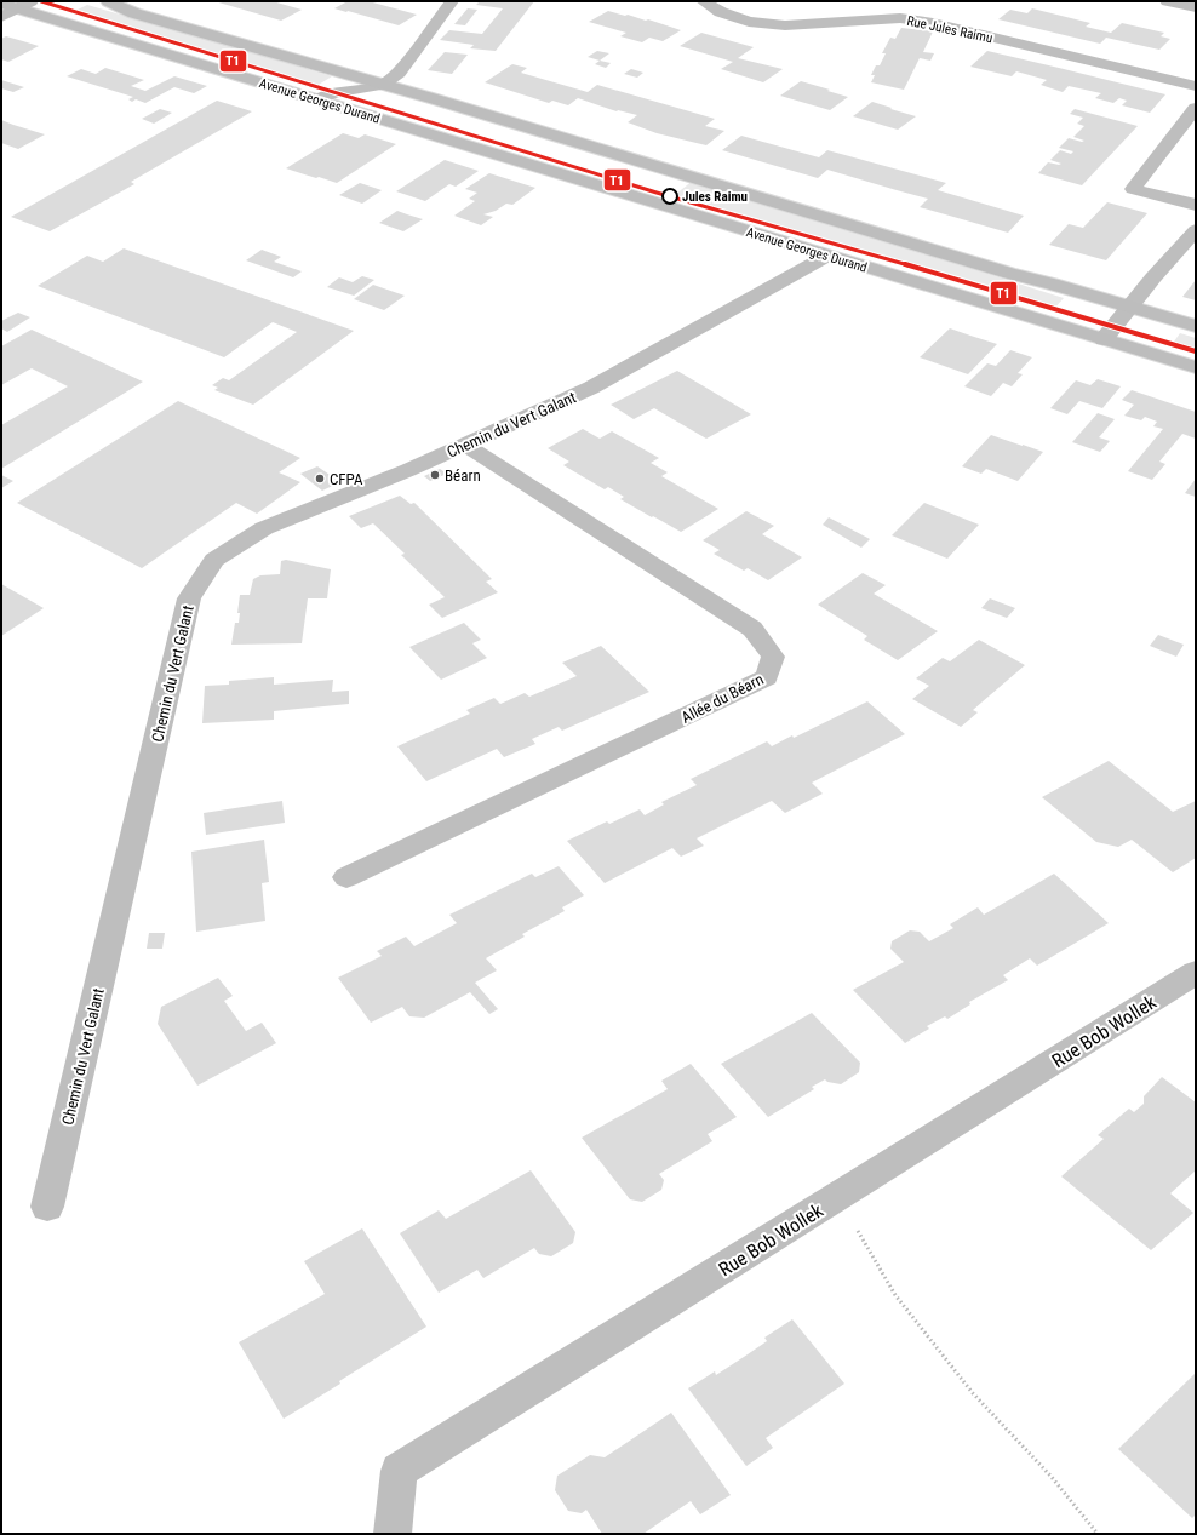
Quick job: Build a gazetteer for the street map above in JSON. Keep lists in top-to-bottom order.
{
  "streets": {
    "main road": ["Avenue Georges Durand"],
    "street": [
      "Rue Jules Raimu",
      "Chemin du Vert Galant",
      "Allée du Béarn",
      "Rue Bob Wollek"
    ]
  },
  "crossings": [
    ["Avenue Georges Durand", "Chemin du Vert Galant"],
    ["Chemin du Vert Galant", "Allée du Béarn"]
  ],
  "places": ["Jules Raimu", "Béarn", "CFPA"],
  "lines": ["transit line T1"]
}
